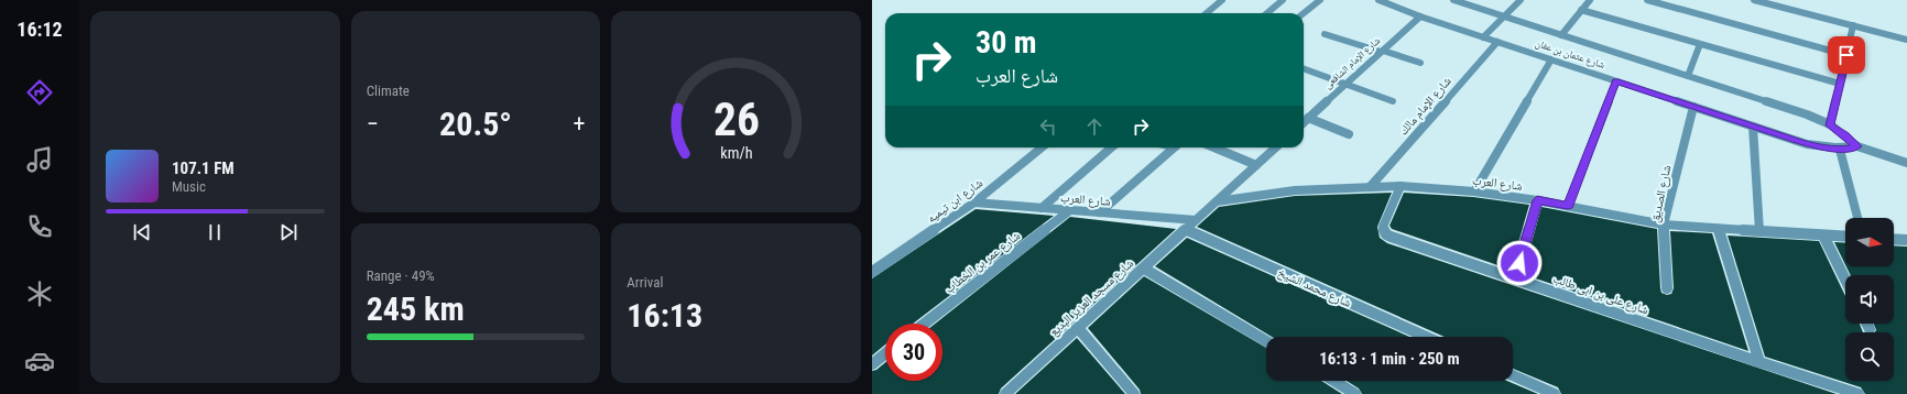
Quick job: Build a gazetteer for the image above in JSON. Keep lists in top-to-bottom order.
{
  "streets": {
    "street": [
      "شارع عثمان بن عفان",
      "شارع الإمام الشافعى",
      "شارع الإمام مالك",
      "شارع العرب",
      "شارع الصديق",
      "شارع ابن تيميه",
      "شارع عمر بن الخطاب",
      "شارع محمد الشيخ",
      "شارع على بن ابى طالب",
      "شارع مسجد العزيز البديع"
    ]
  },
  "crossings": [
    ["شارع عثمان بن عفان", "شارع الإمام الشافعى"],
    ["شارع عثمان بن عفان", "شارع الإمام مالك"],
    ["شارع عثمان بن عفان", "شارع الصديق"],
    ["شارع الإمام مالك", "شارع العرب"],
    ["شارع العرب", "شارع الصديق"],
    ["شارع العرب", "شارع ابن تيميه"],
    ["شارع العرب", "شارع عمر بن الخطاب"],
    ["شارع العرب", "شارع على بن ابى طالب"],
    ["شارع العرب", "شارع مسجد العزيز البديع"],
    ["شارع محمد الشيخ", "شارع مسجد العزيز البديع"]
  ],
  "north": "right",
  "page": {
    "tabs": "16:12",
    "tile": [
      "Climate",
      ["Range · 49%", "245 km"],
      ["Arrival", "16:13"]
    ],
    "turn": ["30 m", "شارع العرب"],
    "heat": ["−", "20.5°", "+"],
    "song": ["107.1 FM", "Music"],
    "limit": "30",
    "trip": "16:13 · 1 min · 250 m",
    "gauge": ["26", "km/h"]
  }
}
